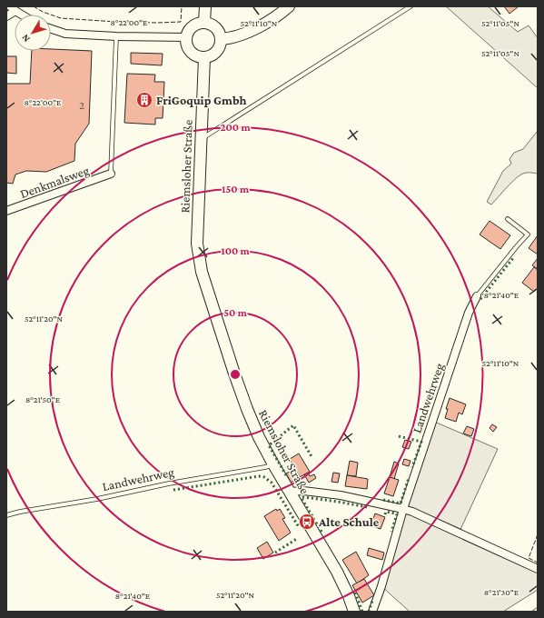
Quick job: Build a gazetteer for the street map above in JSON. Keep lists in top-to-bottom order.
{
  "streets": {
    "main road": ["Riemsloher Straße"],
    "street": ["Denkmalsweg", "Landwehrweg"]
  },
  "crossings": [
    ["Riemsloher Straße", "Landwehrweg"]
  ],
  "places": {
    "building": ["FriGoquip Gmbh"],
    "bus stop": ["Alte Schule"]
  },
  "house_numbers": ["2"],
  "north": "bottom left",
  "coordinates": [
    "8°22'00\"E",
    "52°11'10\"N",
    "52°11'05\"N",
    "8°21'40\"E",
    "52°11'20\"N",
    "8°21'50\"E",
    "8°21'30\"E"
  ],
  "rings": [
    "200 m",
    "150 m",
    "100 m",
    "50 m"
  ]
}
